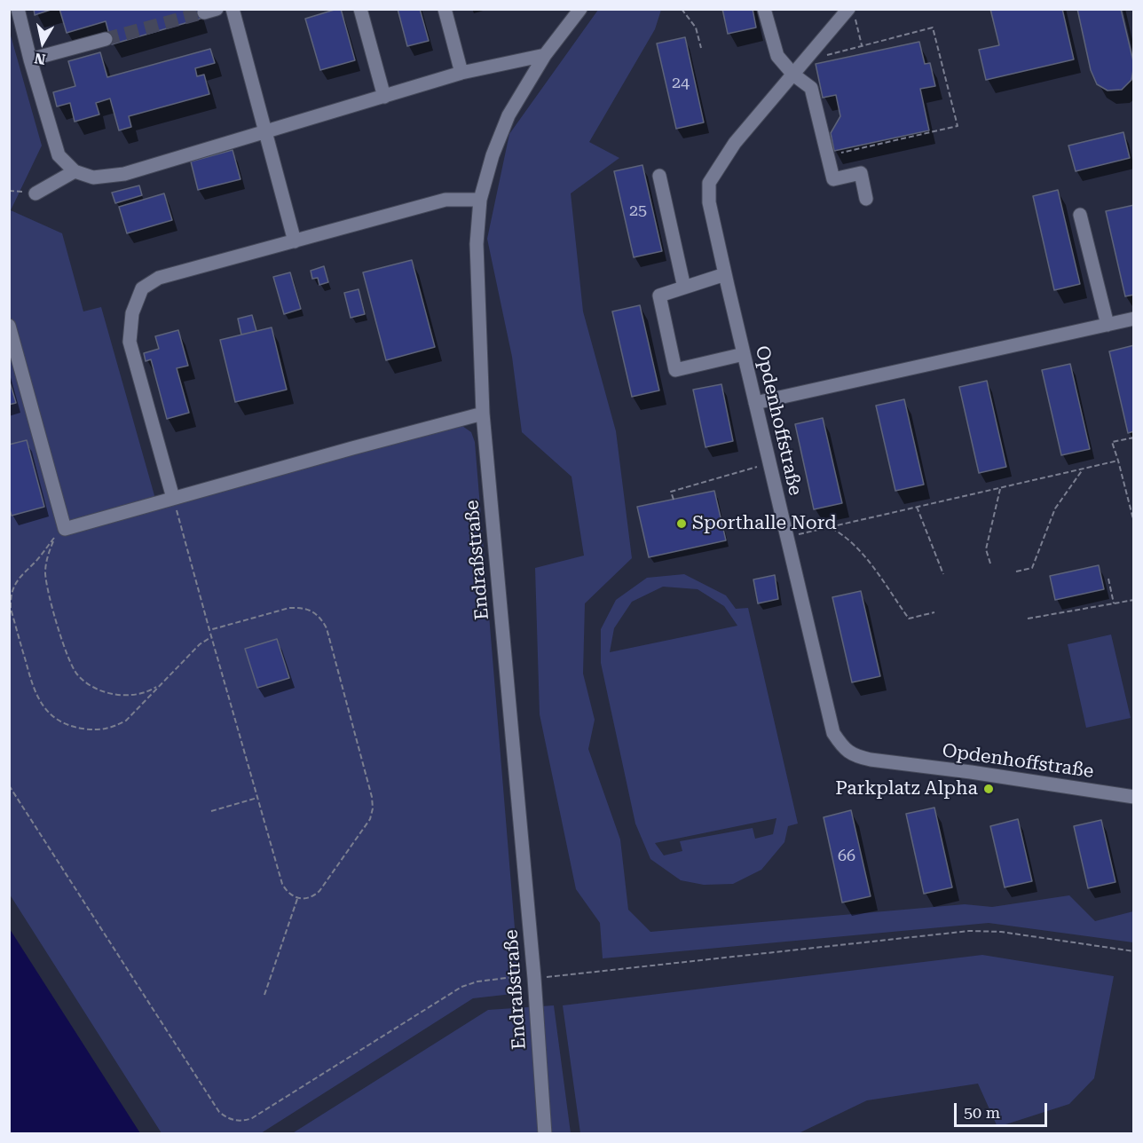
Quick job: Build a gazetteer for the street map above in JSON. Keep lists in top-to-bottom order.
{
  "streets": {
    "street": ["Opdenhoffstraße", "Endraßstraße"]
  },
  "places": ["Sporthalle Nord", "Parkplatz Alpha"],
  "house_numbers": ["24", "25", "66"],
  "scale_bar": "50 m",
  "north": "bottom"
}
